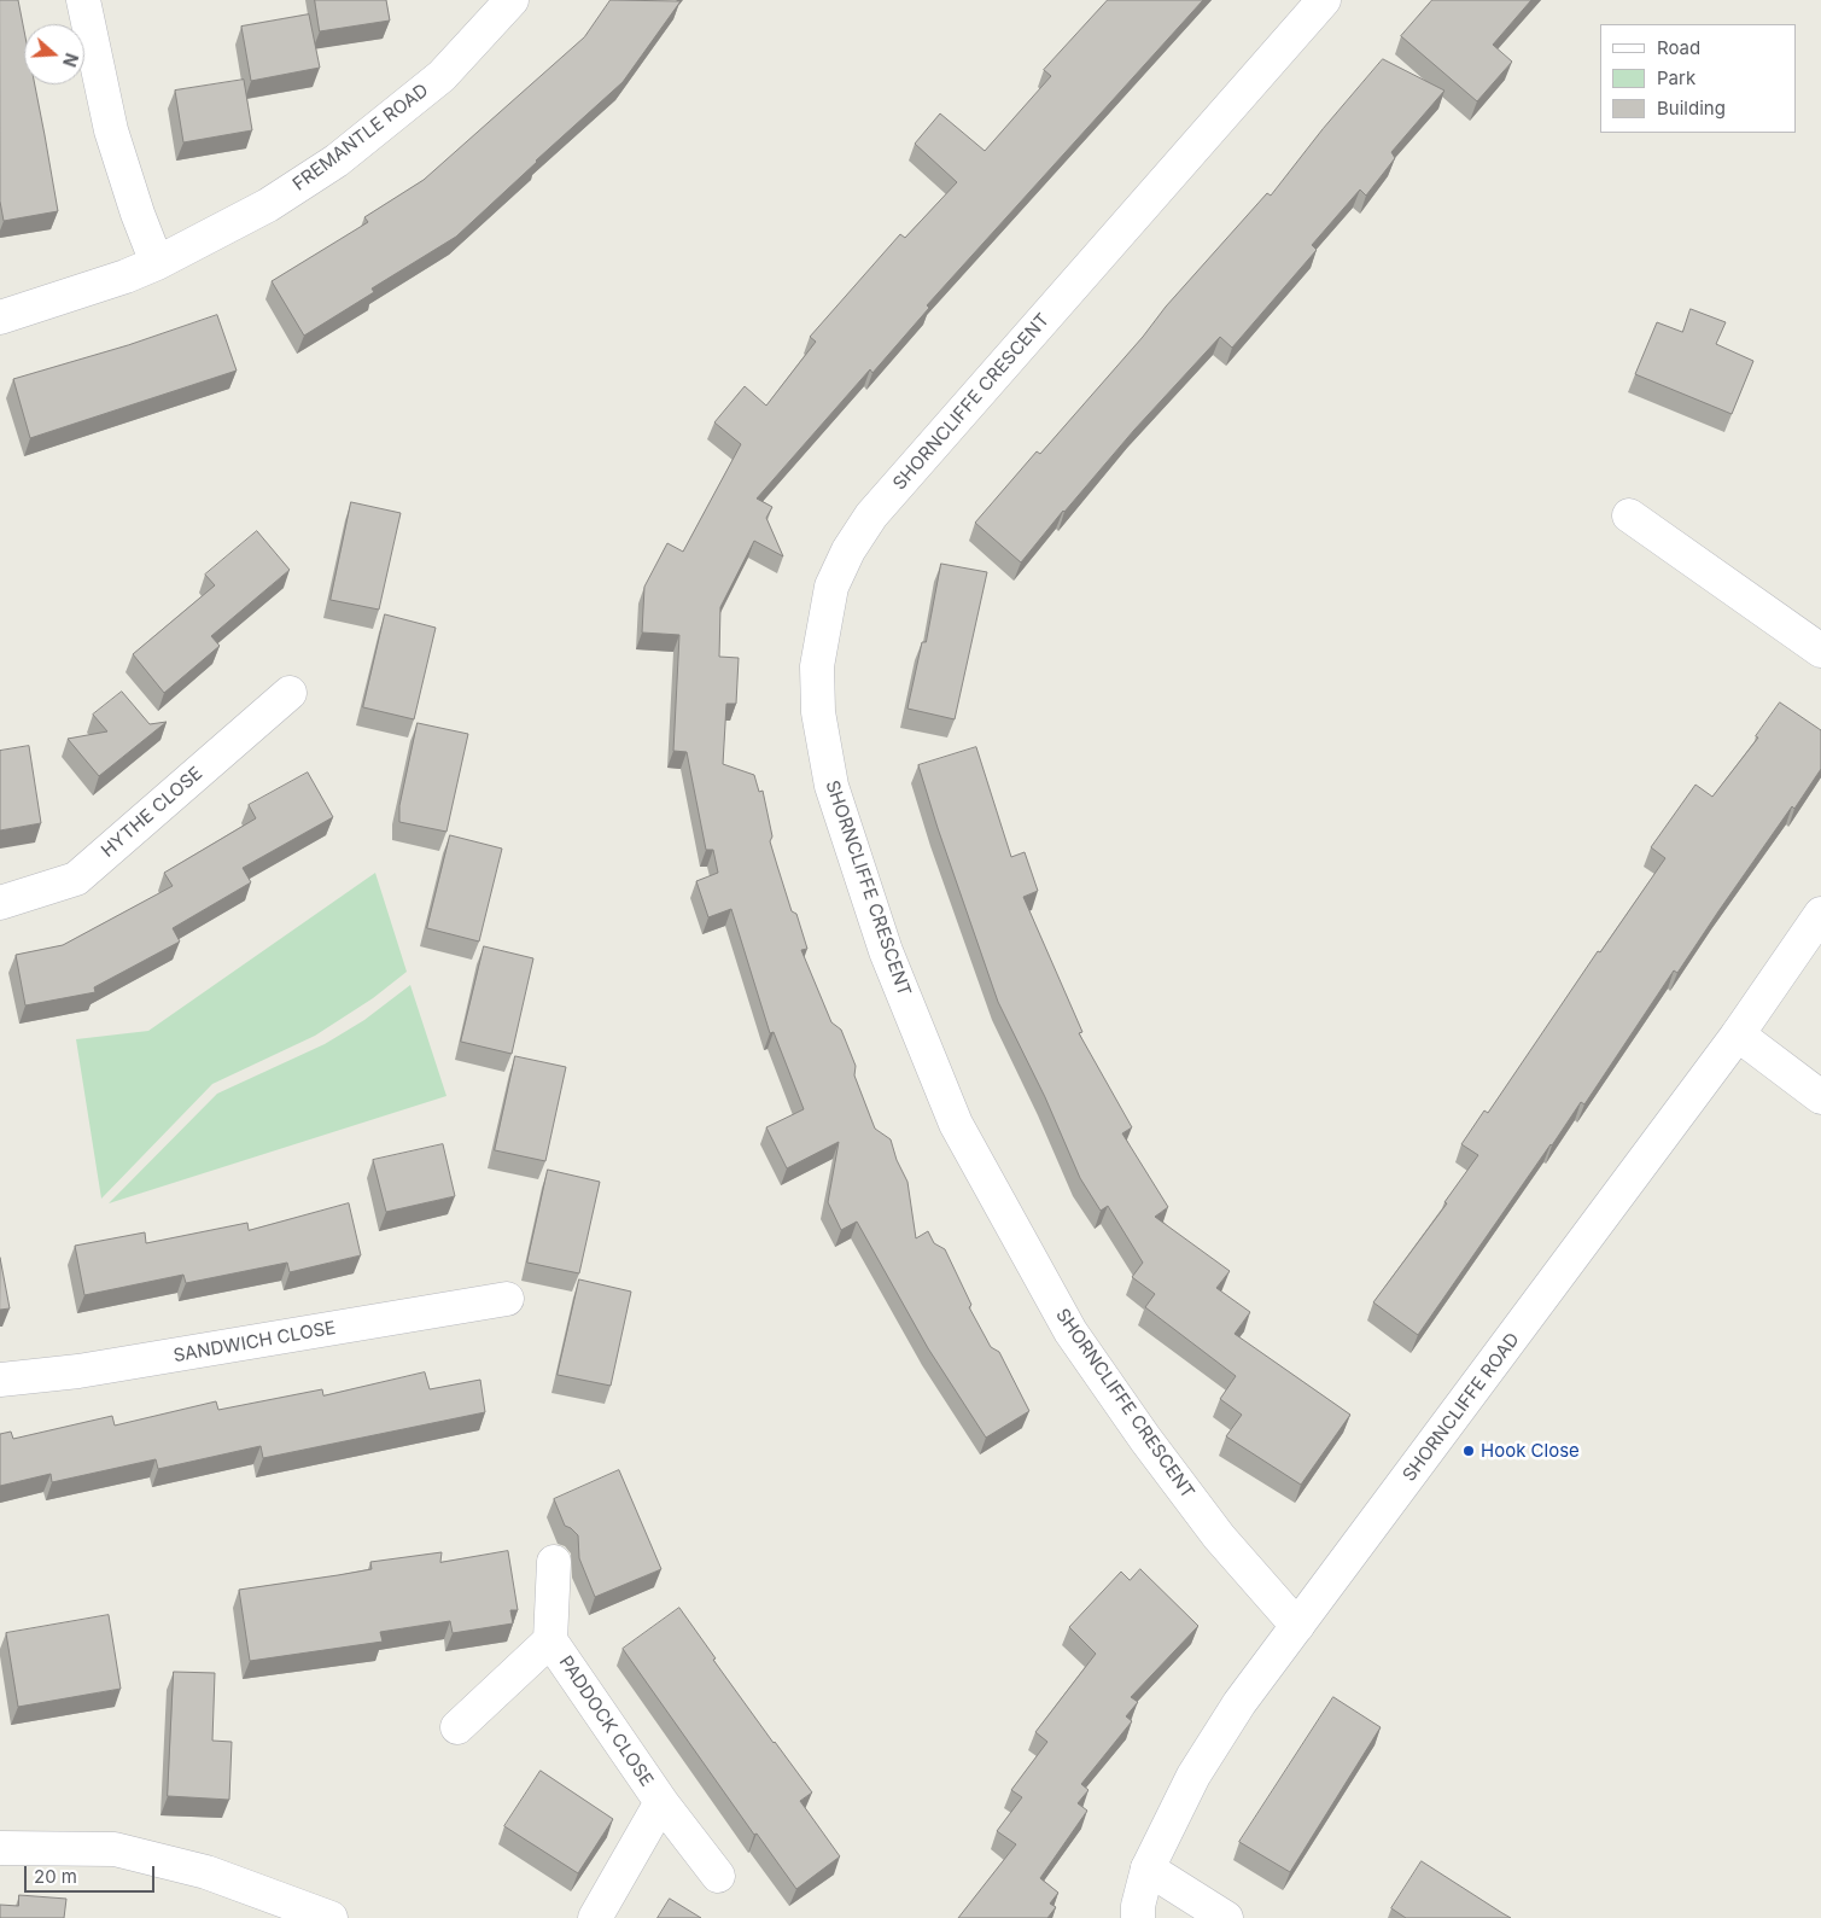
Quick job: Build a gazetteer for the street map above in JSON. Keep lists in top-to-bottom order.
{
  "streets": {
    "street": [
      "FREMANTLE ROAD",
      "SHORNCLIFFE CRESCENT",
      "HYTHE CLOSE",
      "SANDWICH CLOSE",
      "SHORNCLIFFE ROAD",
      "PADDOCK CLOSE"
    ]
  },
  "crossings": [
    ["SHORNCLIFFE CRESCENT", "SHORNCLIFFE ROAD"]
  ],
  "places": ["Hook Close"],
  "legend": ["Road", "Park", "Building"],
  "scale_bar": "20 m",
  "north": "right"
}
